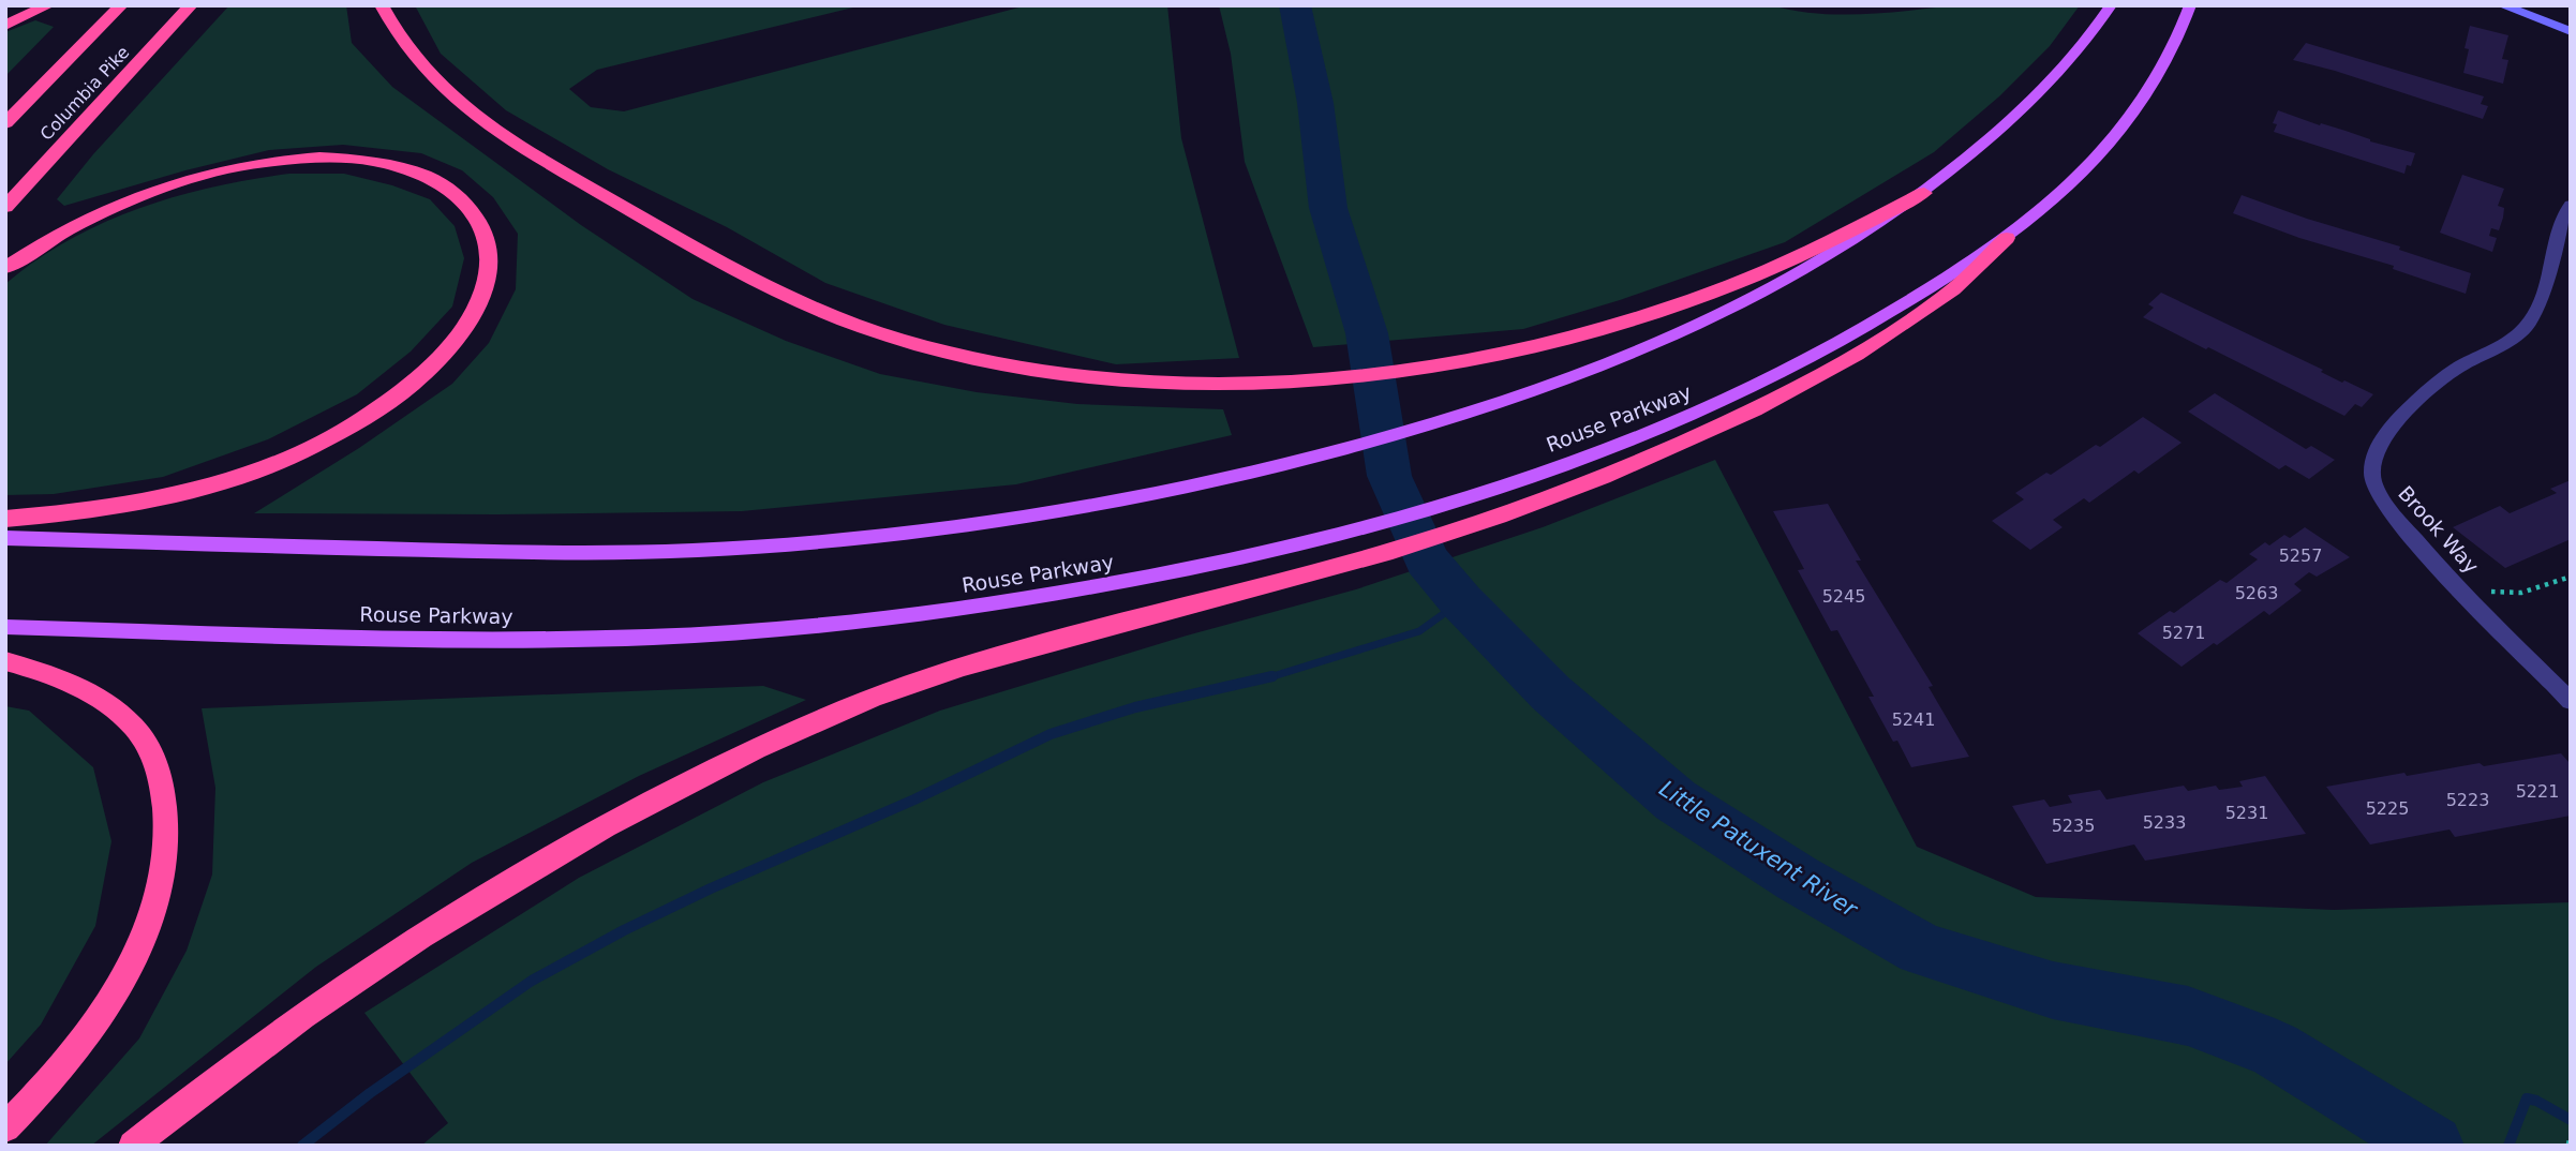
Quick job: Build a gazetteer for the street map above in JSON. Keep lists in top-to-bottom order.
{
  "streets": {
    "highway": ["Columbia Pike"],
    "main road": ["Rouse Parkway"],
    "street": ["Brook Way"]
  },
  "water": ["Little Patuxent River"],
  "house_numbers": [
    "5257",
    "5263",
    "5245",
    "5271",
    "5241",
    "5221",
    "5223",
    "5225",
    "5231",
    "5233",
    "5235"
  ]
}
